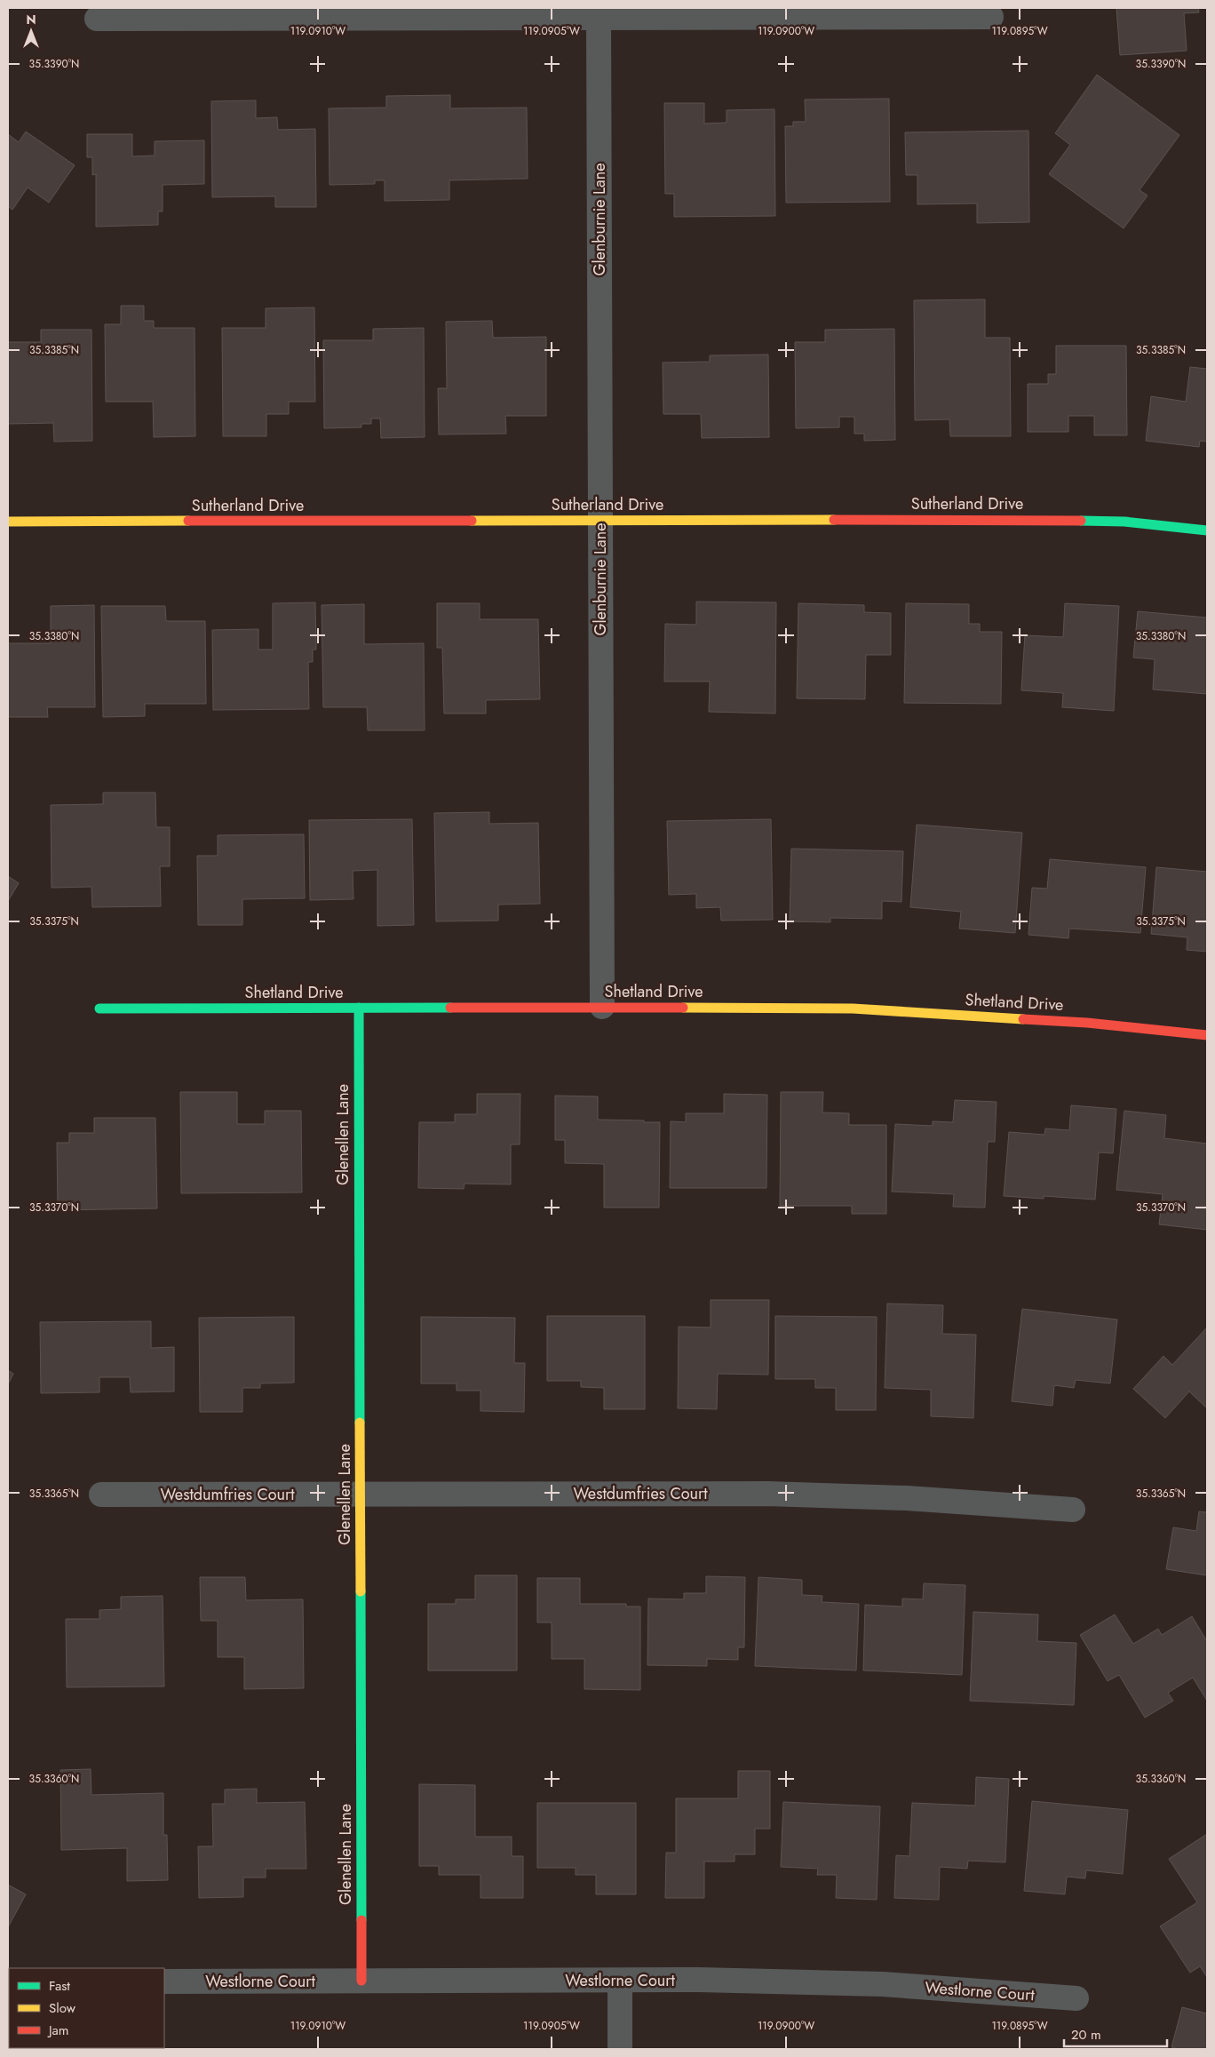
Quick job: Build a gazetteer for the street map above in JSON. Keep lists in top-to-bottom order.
{
  "streets": {
    "street": [
      "Glenburnie Lane",
      "Sutherland Drive",
      "Shetland Drive",
      "Glenellen Lane",
      "Westdumfries Court",
      "Westlorne Court"
    ]
  },
  "crossings": [
    ["Glenburnie Lane", "Sutherland Drive"],
    ["Glenburnie Lane", "Shetland Drive"],
    ["Shetland Drive", "Glenellen Lane"],
    ["Glenellen Lane", "Westdumfries Court"],
    ["Glenellen Lane", "Westlorne Court"]
  ],
  "legend": ["Fast", "Slow", "Jam"],
  "scale_bar": "20 m",
  "north": "top",
  "coordinates": [
    "119.0910°W",
    "119.0905°W",
    "119.0900°W",
    "119.0895°W",
    "35.3390°N",
    "35.3385°N",
    "35.3380°N",
    "35.3375°N",
    "35.3370°N",
    "35.3365°N",
    "35.3360°N"
  ]
}
